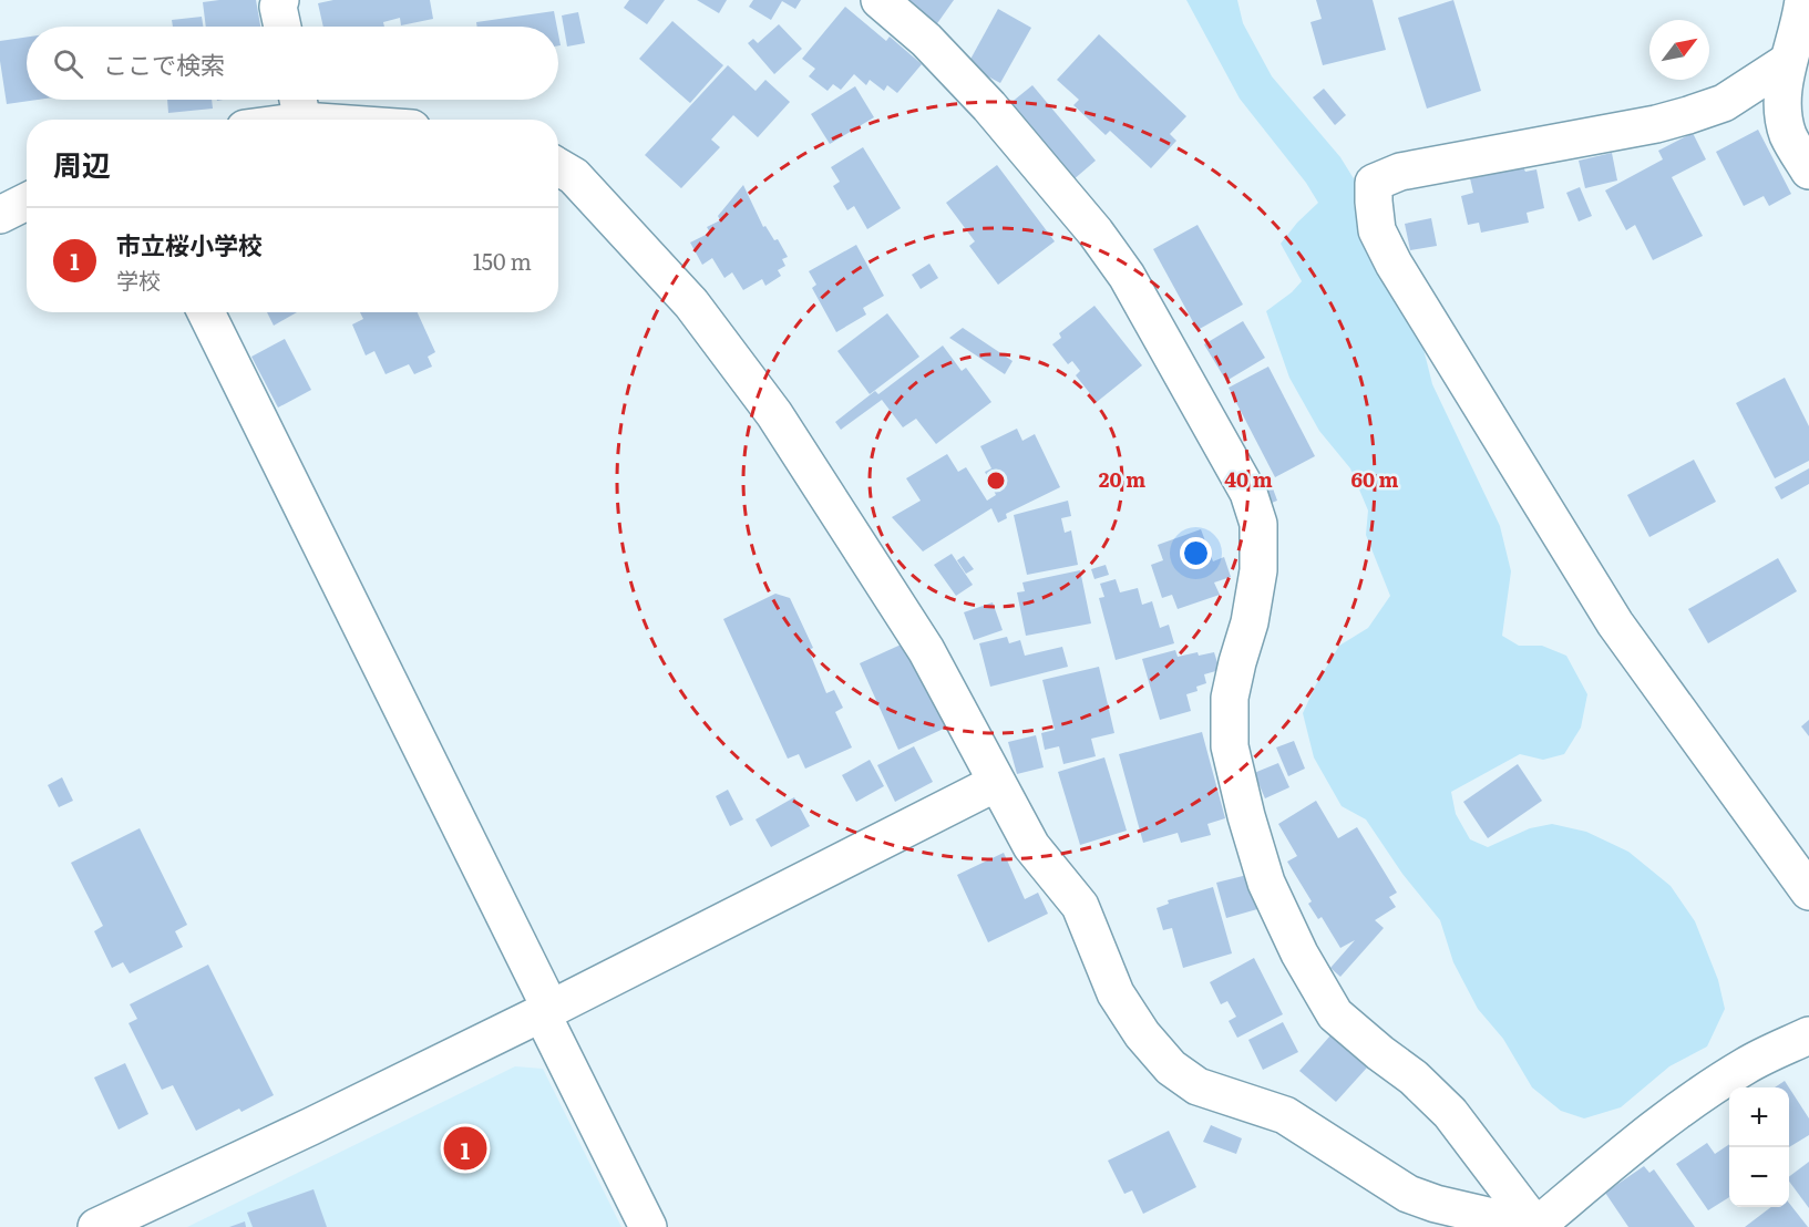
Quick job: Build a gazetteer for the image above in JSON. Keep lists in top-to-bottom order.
{
  "north": "top right",
  "page": {
    "search": "ここで検索",
    "heading": "周辺",
    "list": [
      {
        "mark": "1",
        "name": "市立桜小学校",
        "note": "学校",
        "value": "150 m"
      }
    ],
    "map_buttons": ["+", "−"],
    "pins": "1"
  },
  "rings": ["20 m", "40 m", "60 m"]
}
